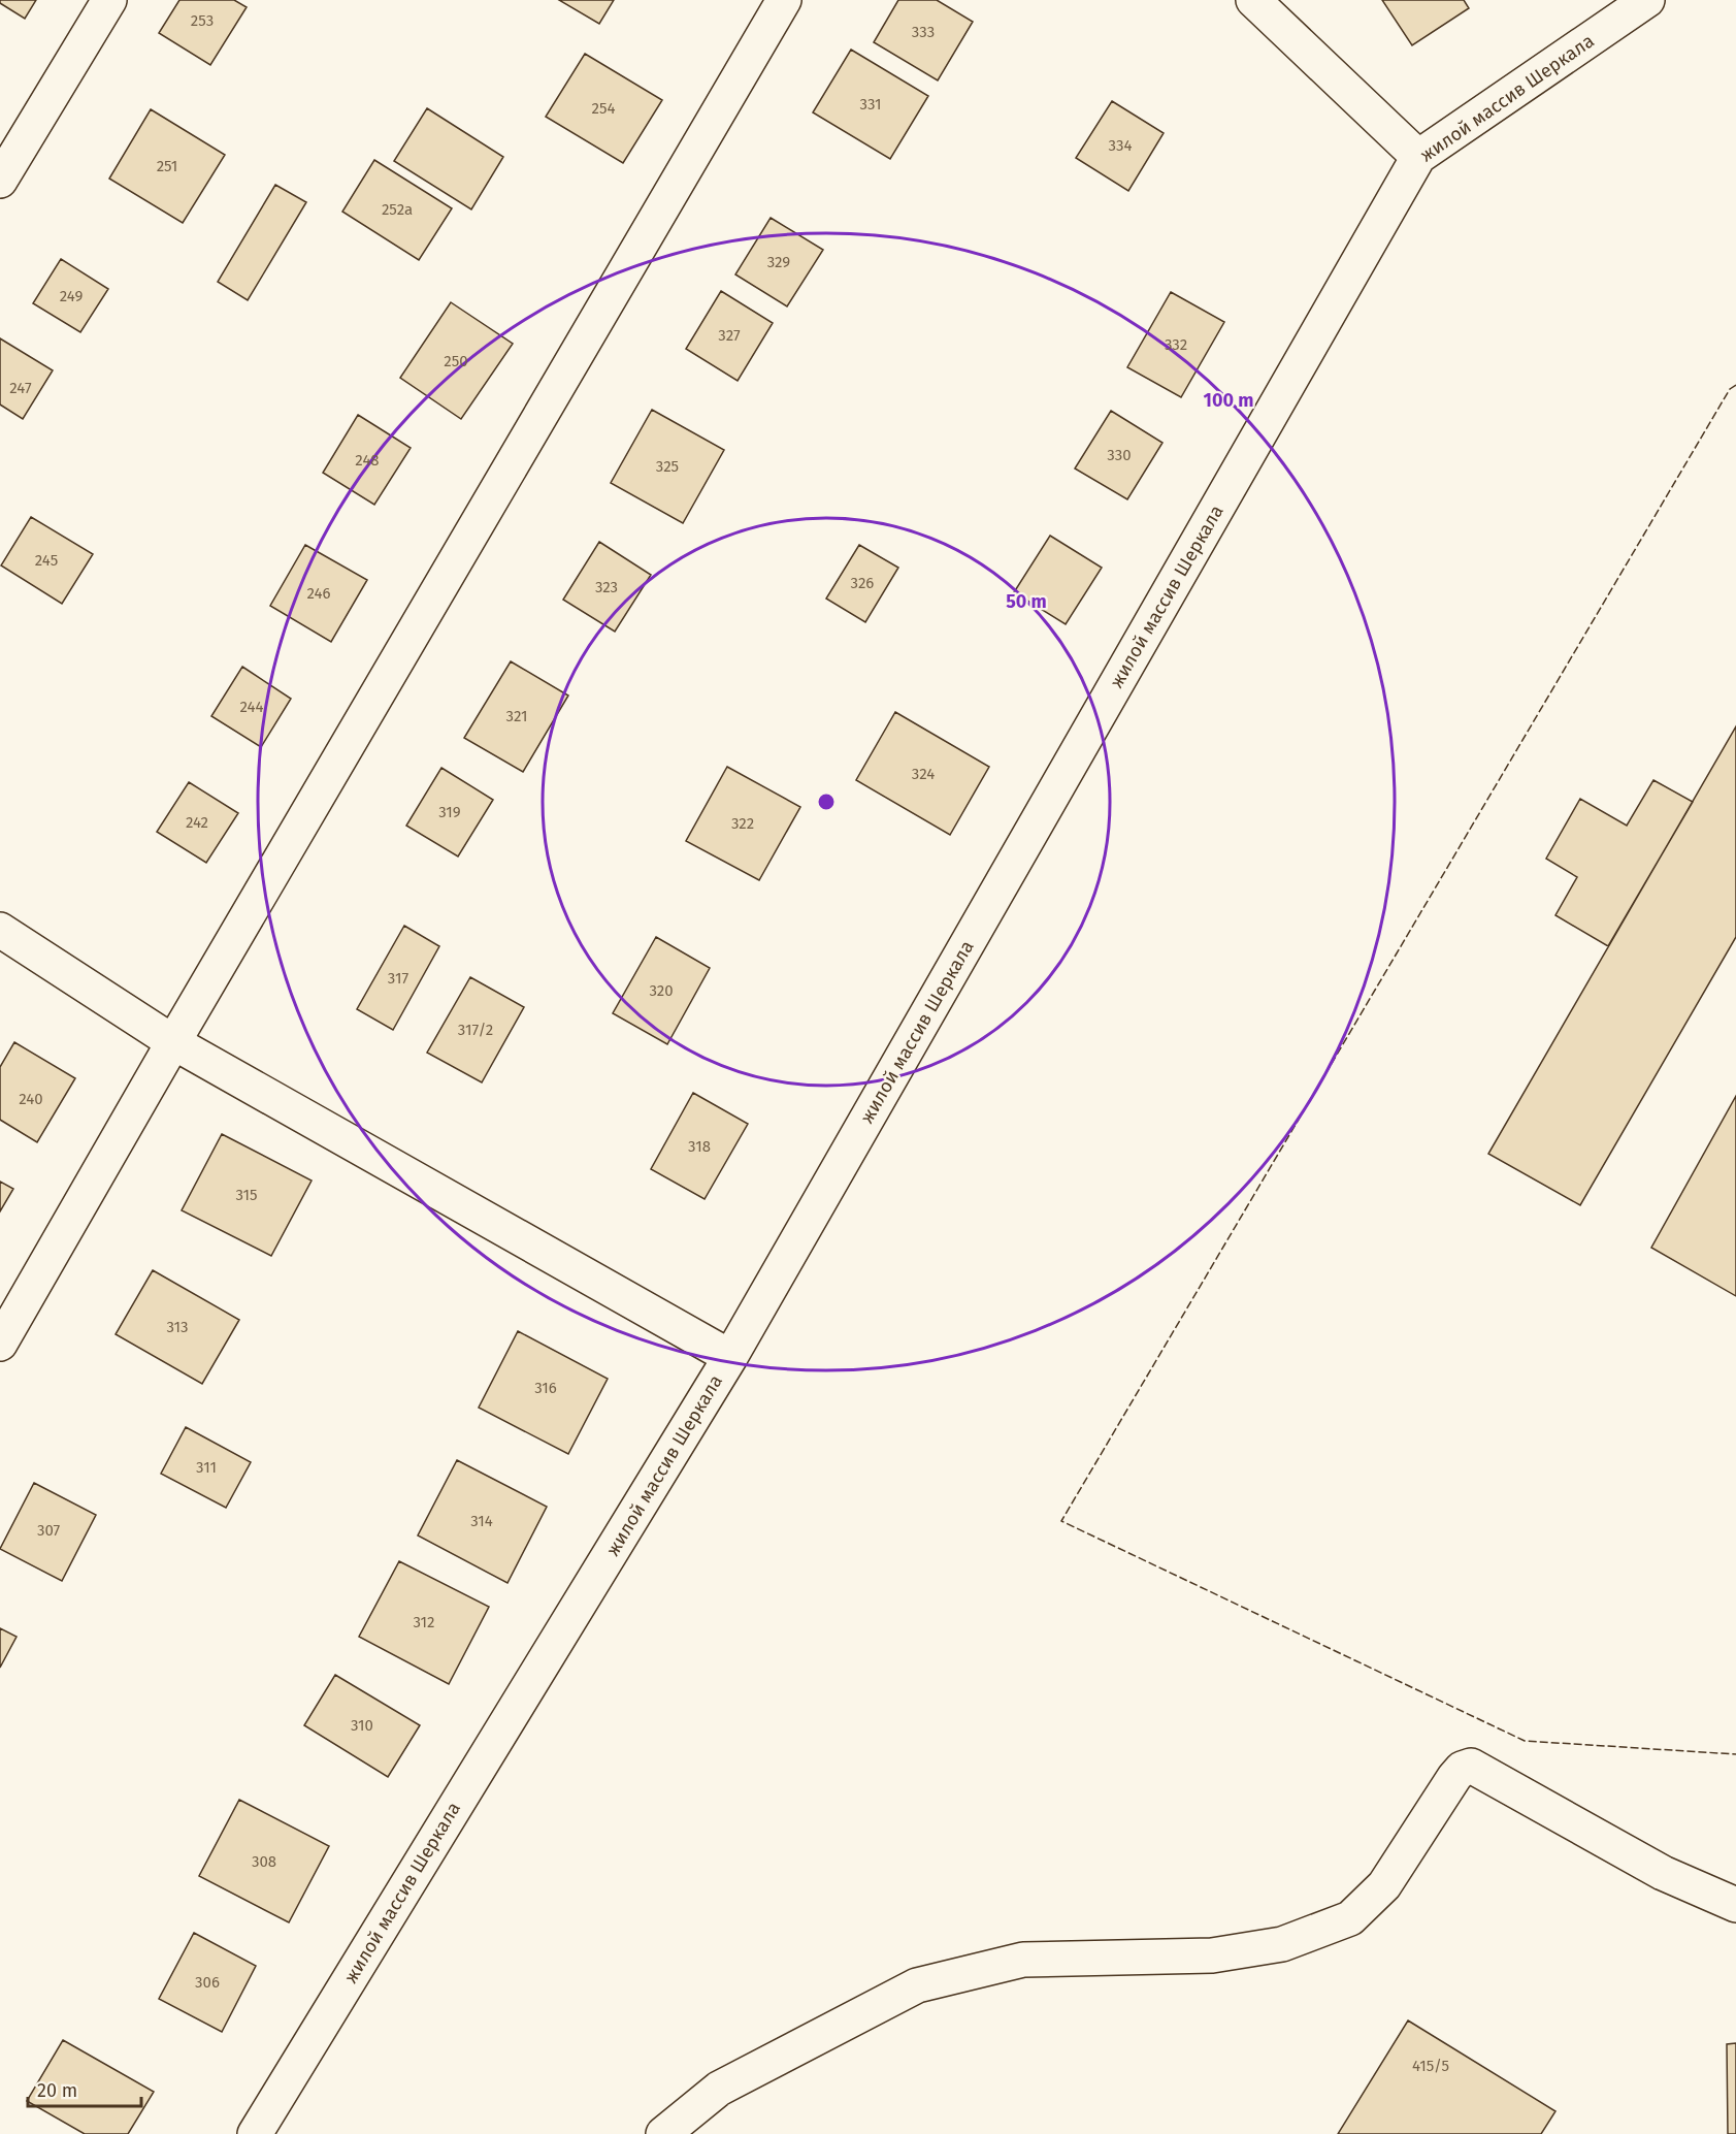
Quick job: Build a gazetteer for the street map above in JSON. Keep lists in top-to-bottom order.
{
  "streets": {
    "street": ["жилой массив Шеркала"]
  },
  "house_numbers": [
    "253",
    "333",
    "331",
    "254",
    "334",
    "251",
    "252а",
    "329",
    "249",
    "327",
    "332",
    "250",
    "247",
    "330",
    "248",
    "325",
    "245",
    "326",
    "323",
    "246",
    "244",
    "321",
    "324",
    "319",
    "242",
    "322",
    "317",
    "320",
    "317/2",
    "240",
    "318",
    "315",
    "313",
    "316",
    "311",
    "314",
    "307",
    "312",
    "310",
    "308",
    "306",
    "415/5"
  ],
  "scale_bar": "20 m",
  "rings": ["100 m", "50 m"]
}
